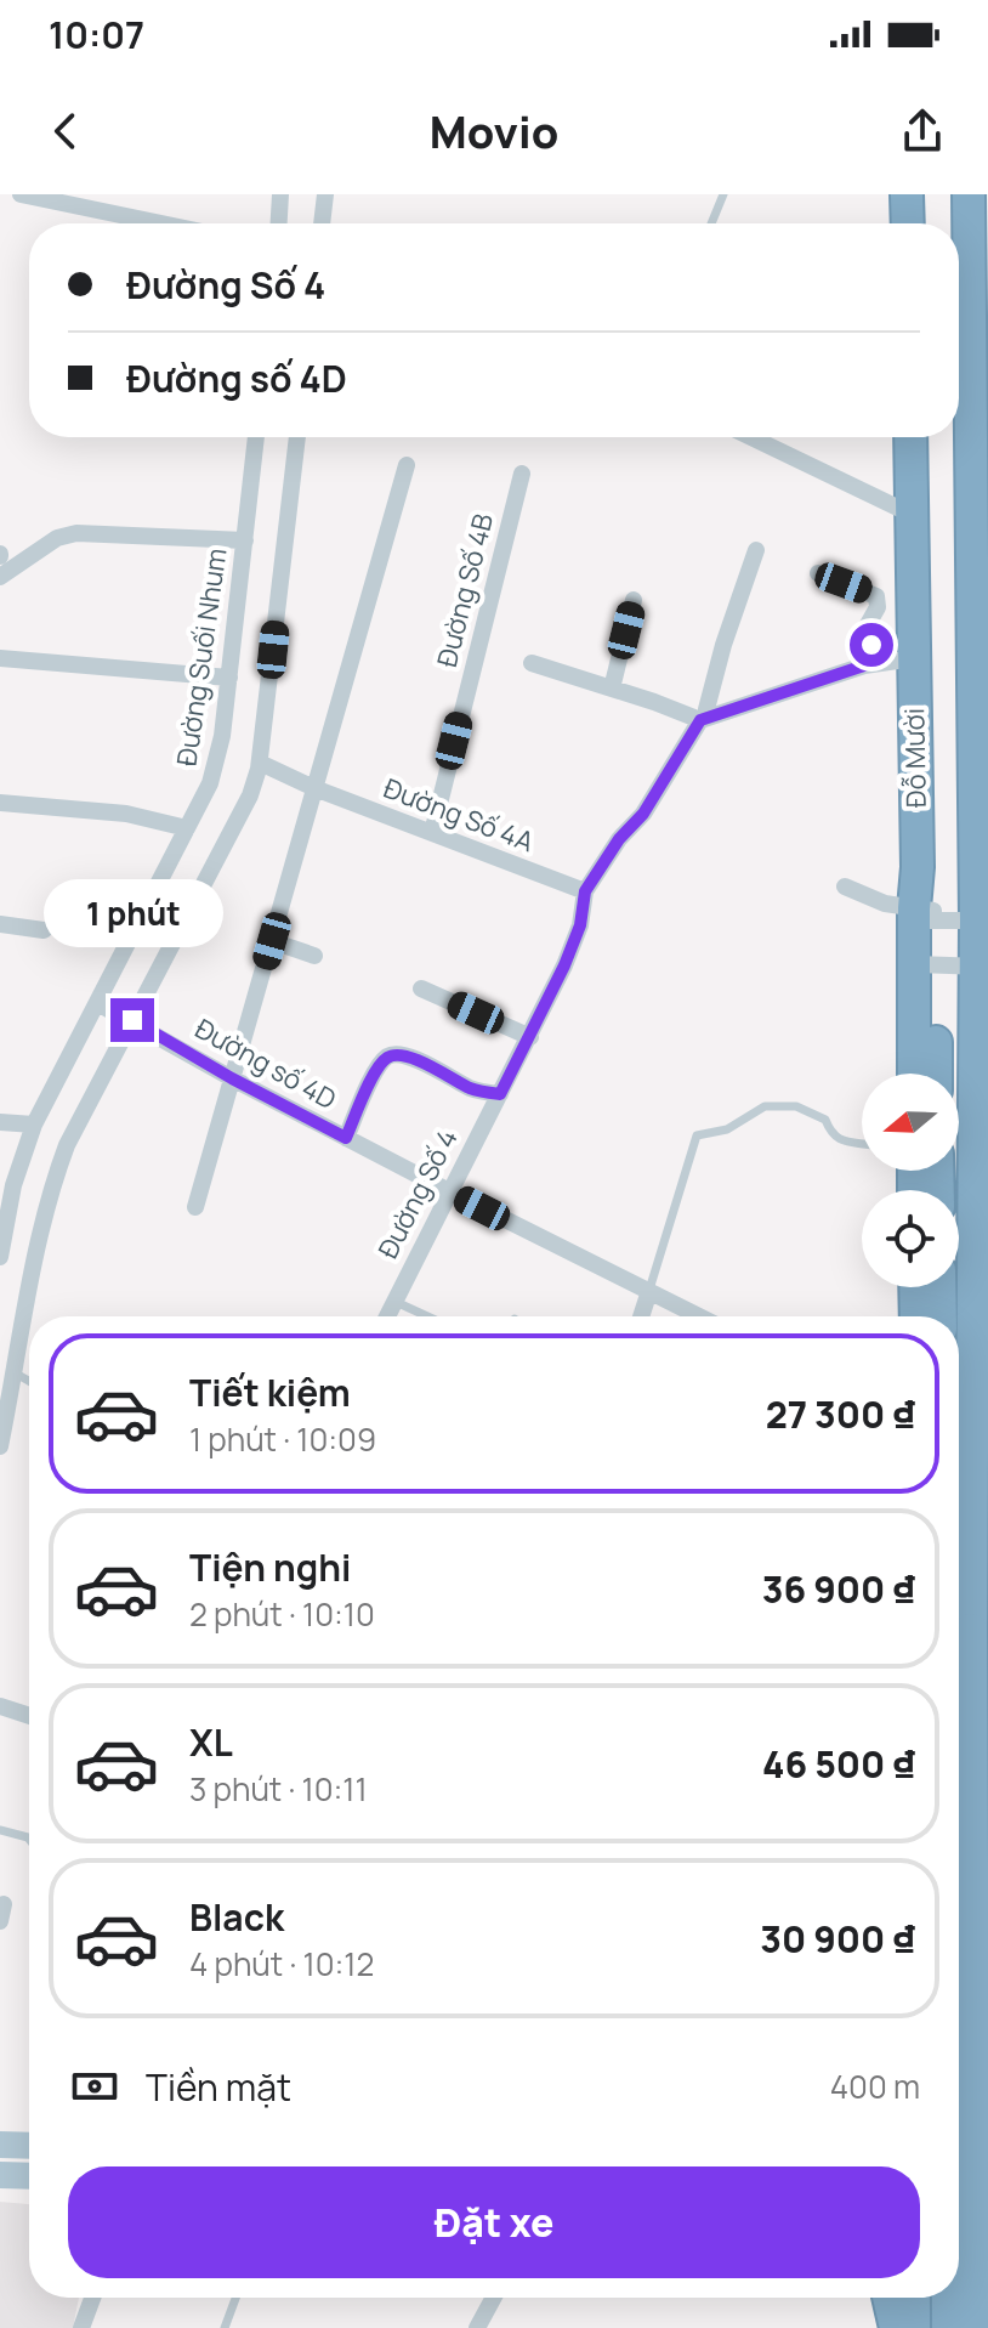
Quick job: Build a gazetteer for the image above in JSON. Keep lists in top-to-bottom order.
{
  "streets": {
    "highway": ["Đỗ Mười"],
    "street": [
      "Đường Số 4B",
      "Đường Suối Nhum",
      "Đường Số 4A",
      "Đường số 4D",
      "Đường Số 4"
    ]
  },
  "crossings": [
    ["Đường Số 4B", "Đường Số 4A"],
    ["Đường Suối Nhum", "Đường số 4D"],
    ["Đường Số 4A", "Đường Số 4"],
    ["Đường số 4D", "Đường Số 4"]
  ],
  "north": "left",
  "page": {
    "status": "10:07",
    "header": "Movio",
    "banner": ["Đường Số 4", "Đường số 4D"],
    "bubble": "1 phút",
    "list": [
      {
        "name": "Tiết kiệm",
        "note": "1 phút · 10:09",
        "value": "27 300 ₫"
      },
      {
        "name": "Tiện nghi",
        "note": "2 phút · 10:10",
        "value": "36 900 ₫"
      },
      {
        "name": "XL",
        "note": "3 phút · 10:11",
        "value": "46 500 ₫"
      },
      {
        "name": "Black",
        "note": "4 phút · 10:12",
        "value": "30 900 ₫"
      }
    ],
    "pay": ["Tiền mặt", "400 m"],
    "buttons": "Đặt xe"
  }
}
